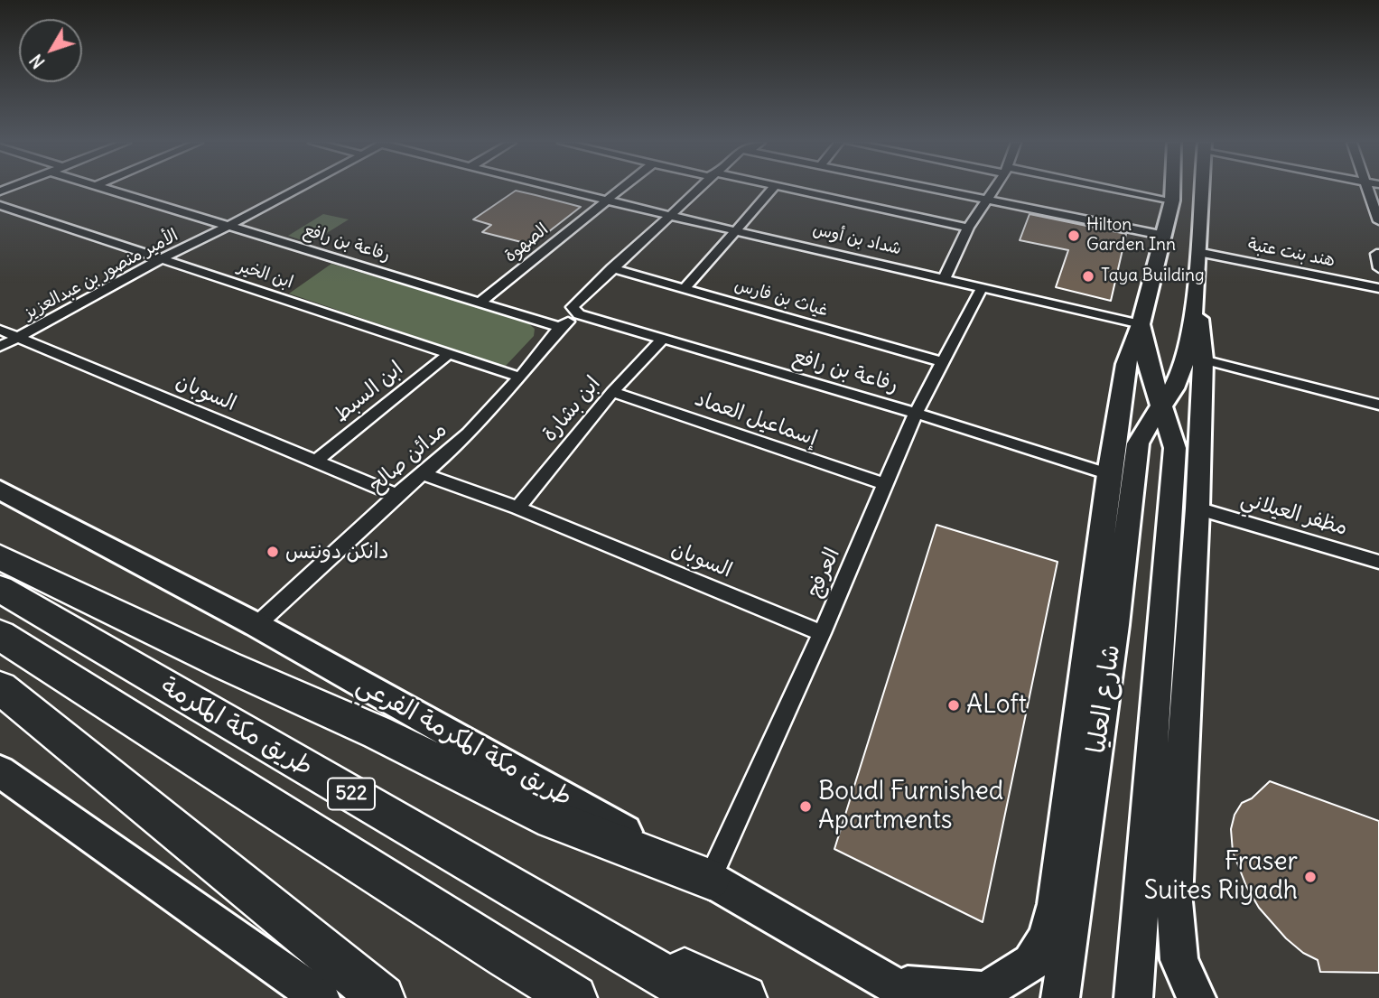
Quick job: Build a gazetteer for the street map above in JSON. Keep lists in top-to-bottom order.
{
  "streets": {
    "highway": ["طريق مكة المكرمة", "522"],
    "main road": ["شارع العليا", "طريق مكة المكرمة الفرعي"],
    "street": [
      "شداد بن أوس",
      "رفاعة بن رافع",
      "الصهوة",
      "هند بنت عتبة",
      "الأمير منصور بن عبدالعزيز",
      "ابن الخير",
      "غياث بن فارس",
      "ابن السبط",
      "السوبان",
      "ابن بشارة",
      "إسماعيل العماد",
      "مدائن صالح",
      "مظفر العيلاني",
      "العرفج"
    ]
  },
  "crossings": [
    ["شداد بن أوس", "الصهوة"],
    ["شداد بن أوس", "مدائن صالح"],
    ["شداد بن أوس", "العرفج"],
    ["رفاعة بن رافع", "الصهوة"],
    ["رفاعة بن رافع", "الأمير منصور بن عبدالعزيز"],
    ["رفاعة بن رافع", "ابن بشارة"],
    ["رفاعة بن رافع", "مدائن صالح"],
    ["رفاعة بن رافع", "العرفج"],
    ["هند بنت عتبة", "شارع العليا"],
    ["الأمير منصور بن عبدالعزيز", "ابن الخير"],
    ["الأمير منصور بن عبدالعزيز", "السوبان"],
    ["ابن الخير", "ابن السبط"],
    ["ابن الخير", "مدائن صالح"],
    ["غياث بن فارس", "مدائن صالح"],
    ["غياث بن فارس", "العرفج"],
    ["ابن السبط", "السوبان"],
    ["السوبان", "ابن بشارة"],
    ["السوبان", "مدائن صالح"],
    ["السوبان", "العرفج"],
    ["ابن بشارة", "إسماعيل العماد"],
    ["إسماعيل العماد", "العرفج"],
    ["مدائن صالح", "طريق مكة المكرمة الفرعي"],
    ["العرفج", "طريق مكة المكرمة الفرعي"]
  ],
  "places": [
    "Hilton Garden Inn",
    "Taya Building",
    "دانكن دونتس",
    "ALoft",
    "Boudl Furnished Apartments",
    "Fraser Suites Riyadh"
  ],
  "north": "bottom left"
}
